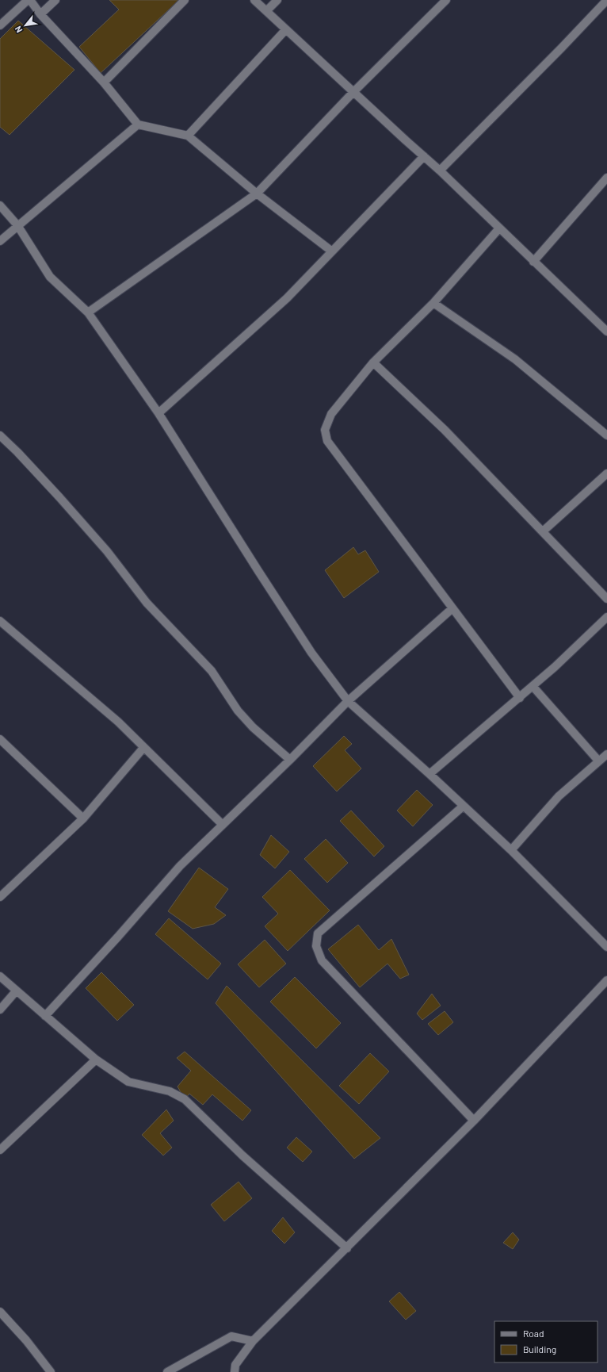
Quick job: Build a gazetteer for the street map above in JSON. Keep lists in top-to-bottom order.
{
  "legend": ["Road", "Building"],
  "north": "bottom left"
}
